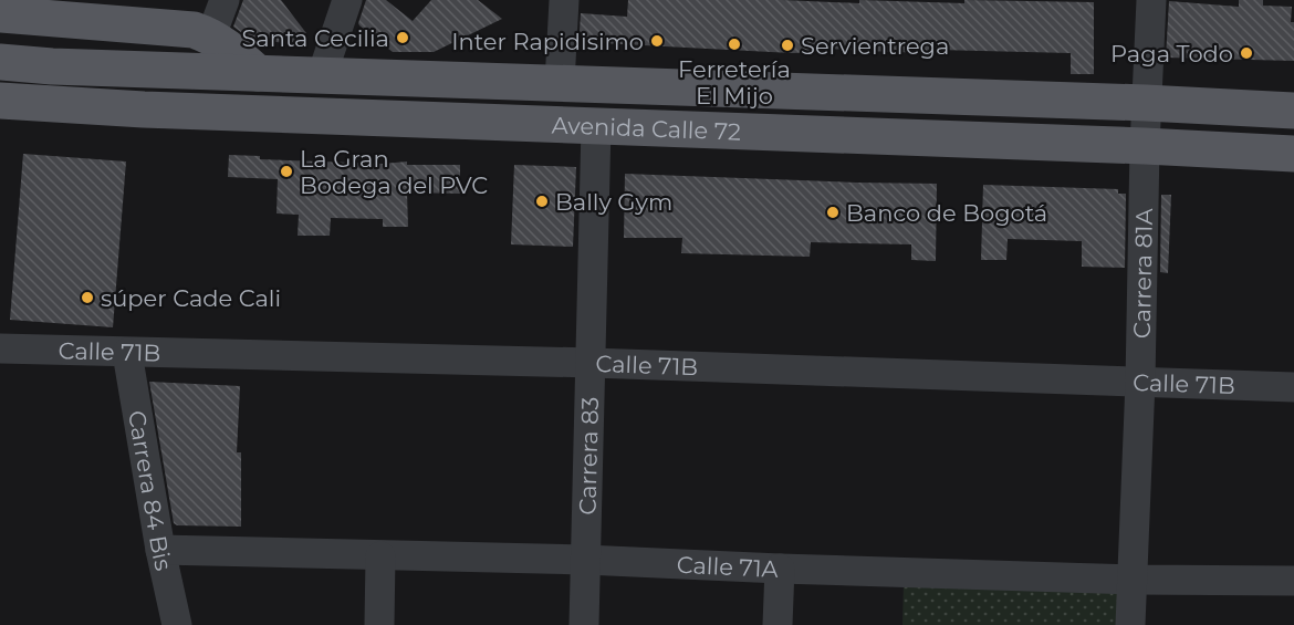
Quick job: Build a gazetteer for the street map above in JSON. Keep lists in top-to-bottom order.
{
  "streets": {
    "main road": ["Avenida Calle 72"],
    "street": [
      "Carrera 81A",
      "Calle 71B",
      "Carrera 83",
      "Carrera 84 Bis",
      "Calle 71A"
    ]
  },
  "crossings": [
    ["Avenida Calle 72", "Carrera 81A"],
    ["Avenida Calle 72", "Carrera 83"],
    ["Carrera 81A", "Calle 71B"],
    ["Carrera 81A", "Calle 71A"],
    ["Calle 71B", "Carrera 83"],
    ["Calle 71B", "Carrera 84 Bis"],
    ["Carrera 83", "Calle 71A"],
    ["Carrera 84 Bis", "Calle 71A"]
  ],
  "places": [
    "Santa Cecilia",
    "Inter Rapidisimo",
    "Ferretería El Mijo",
    "Servientrega",
    "Paga Todo",
    "La Gran Bodega del PVC",
    "Bally Gym",
    "Banco de Bogotá",
    "súper Cade Cali"
  ]
}
